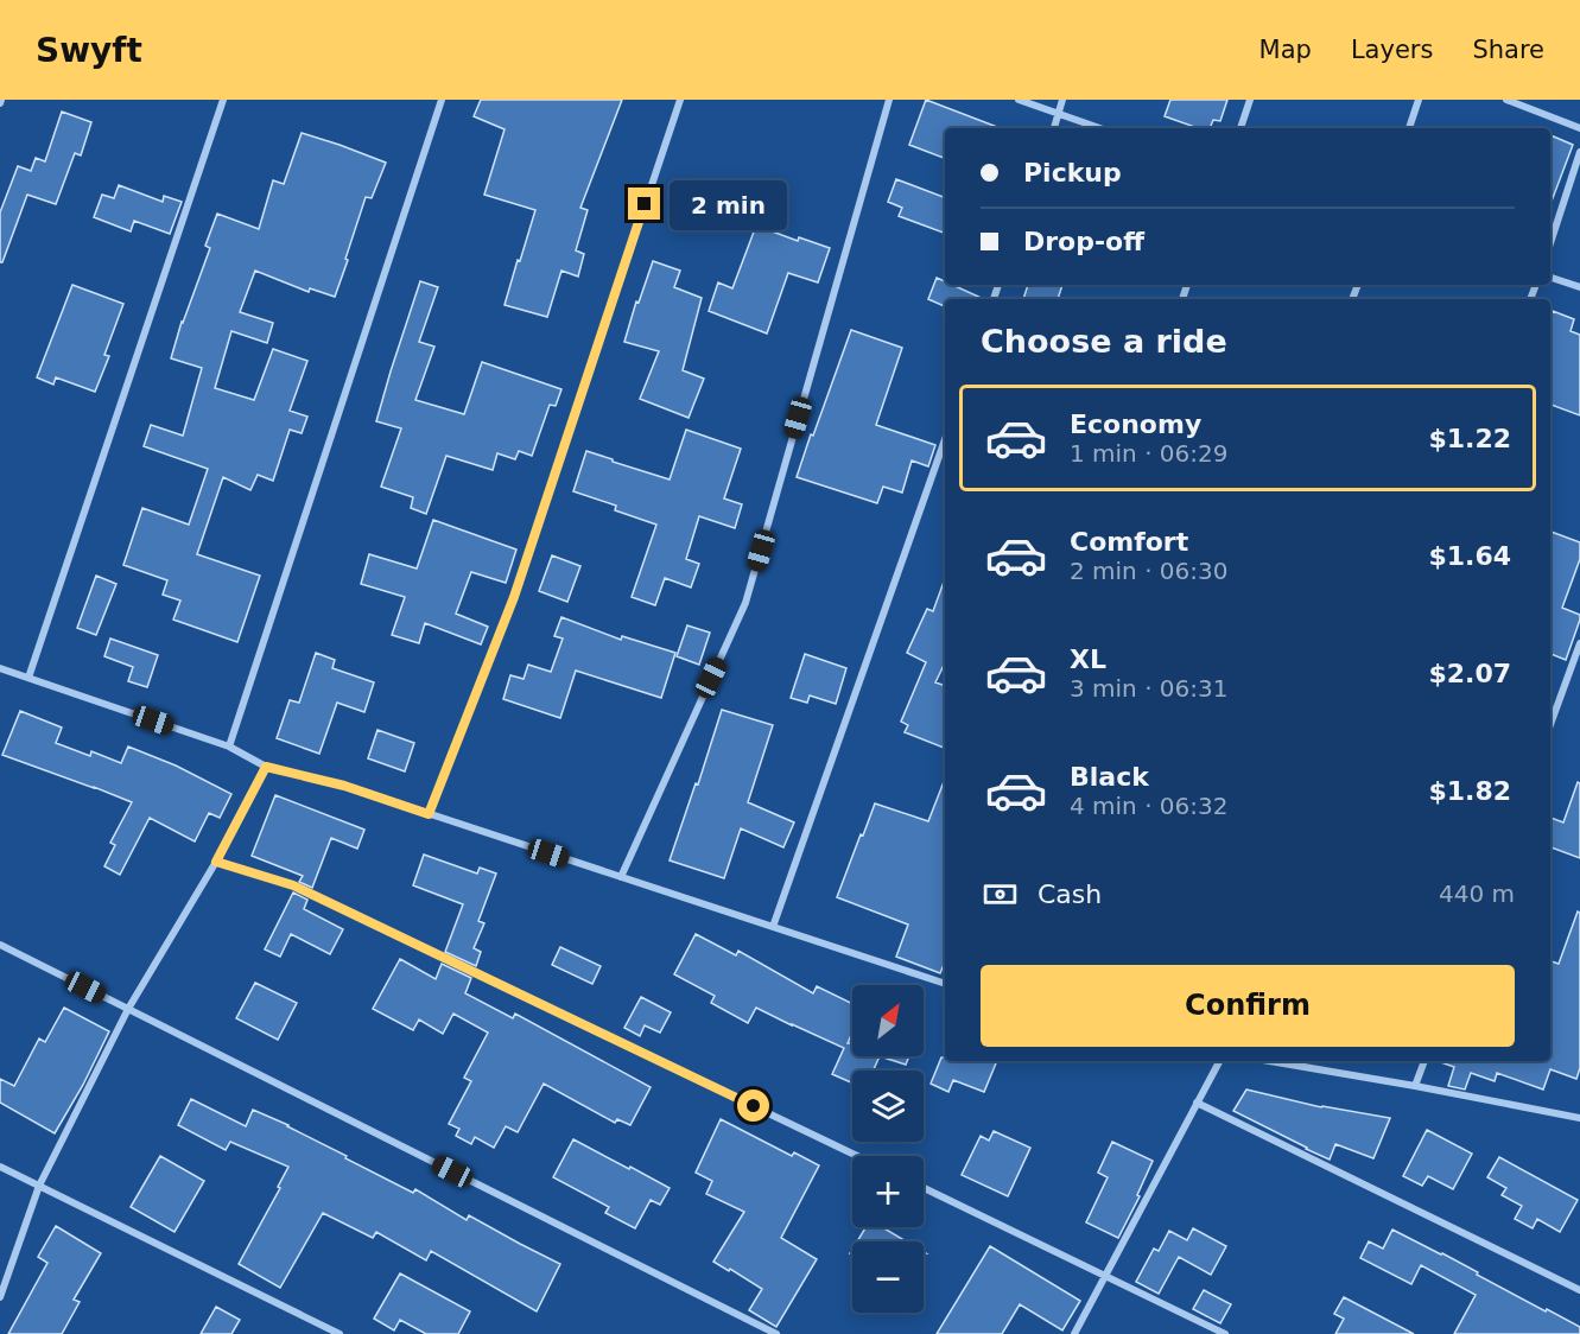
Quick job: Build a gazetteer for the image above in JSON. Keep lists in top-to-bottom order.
{
  "north": "top right",
  "page": {
    "header": "Swyft",
    "nav": ["Map", "Layers", "Share"],
    "banner": ["Pickup", "Drop-off"],
    "bubble": "2 min",
    "heading": "Choose a ride",
    "list": [
      {
        "name": "Economy",
        "note": "1 min · 06:29",
        "value": "$1.22"
      },
      {
        "name": "Comfort",
        "note": "2 min · 06:30",
        "value": "$1.64"
      },
      {
        "name": "XL",
        "note": "3 min · 06:31",
        "value": "$2.07"
      },
      {
        "name": "Black",
        "note": "4 min · 06:32",
        "value": "$1.82"
      }
    ],
    "pay": ["Cash", "440 m"],
    "buttons": "Confirm",
    "map_buttons": ["+", "−"]
  }
}
